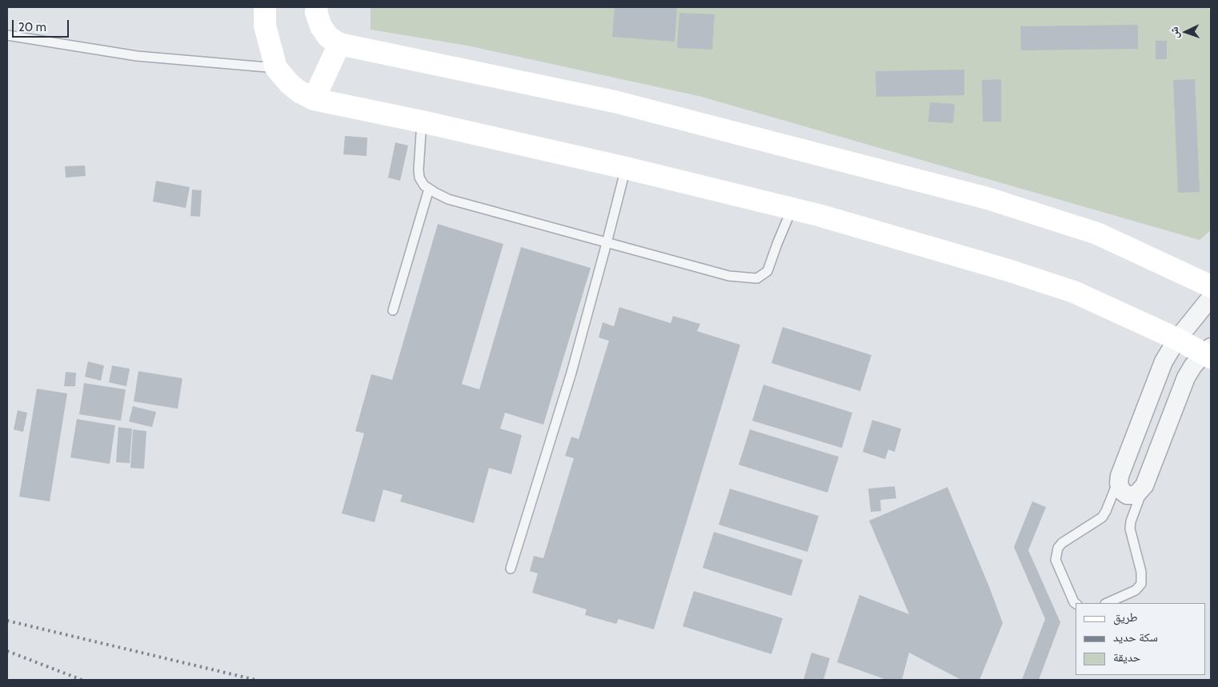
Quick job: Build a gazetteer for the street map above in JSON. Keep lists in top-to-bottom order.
{
  "legend": ["طريق", "سكة حديد", "حديقة"],
  "scale_bar": "20 m",
  "north": "left"
}
